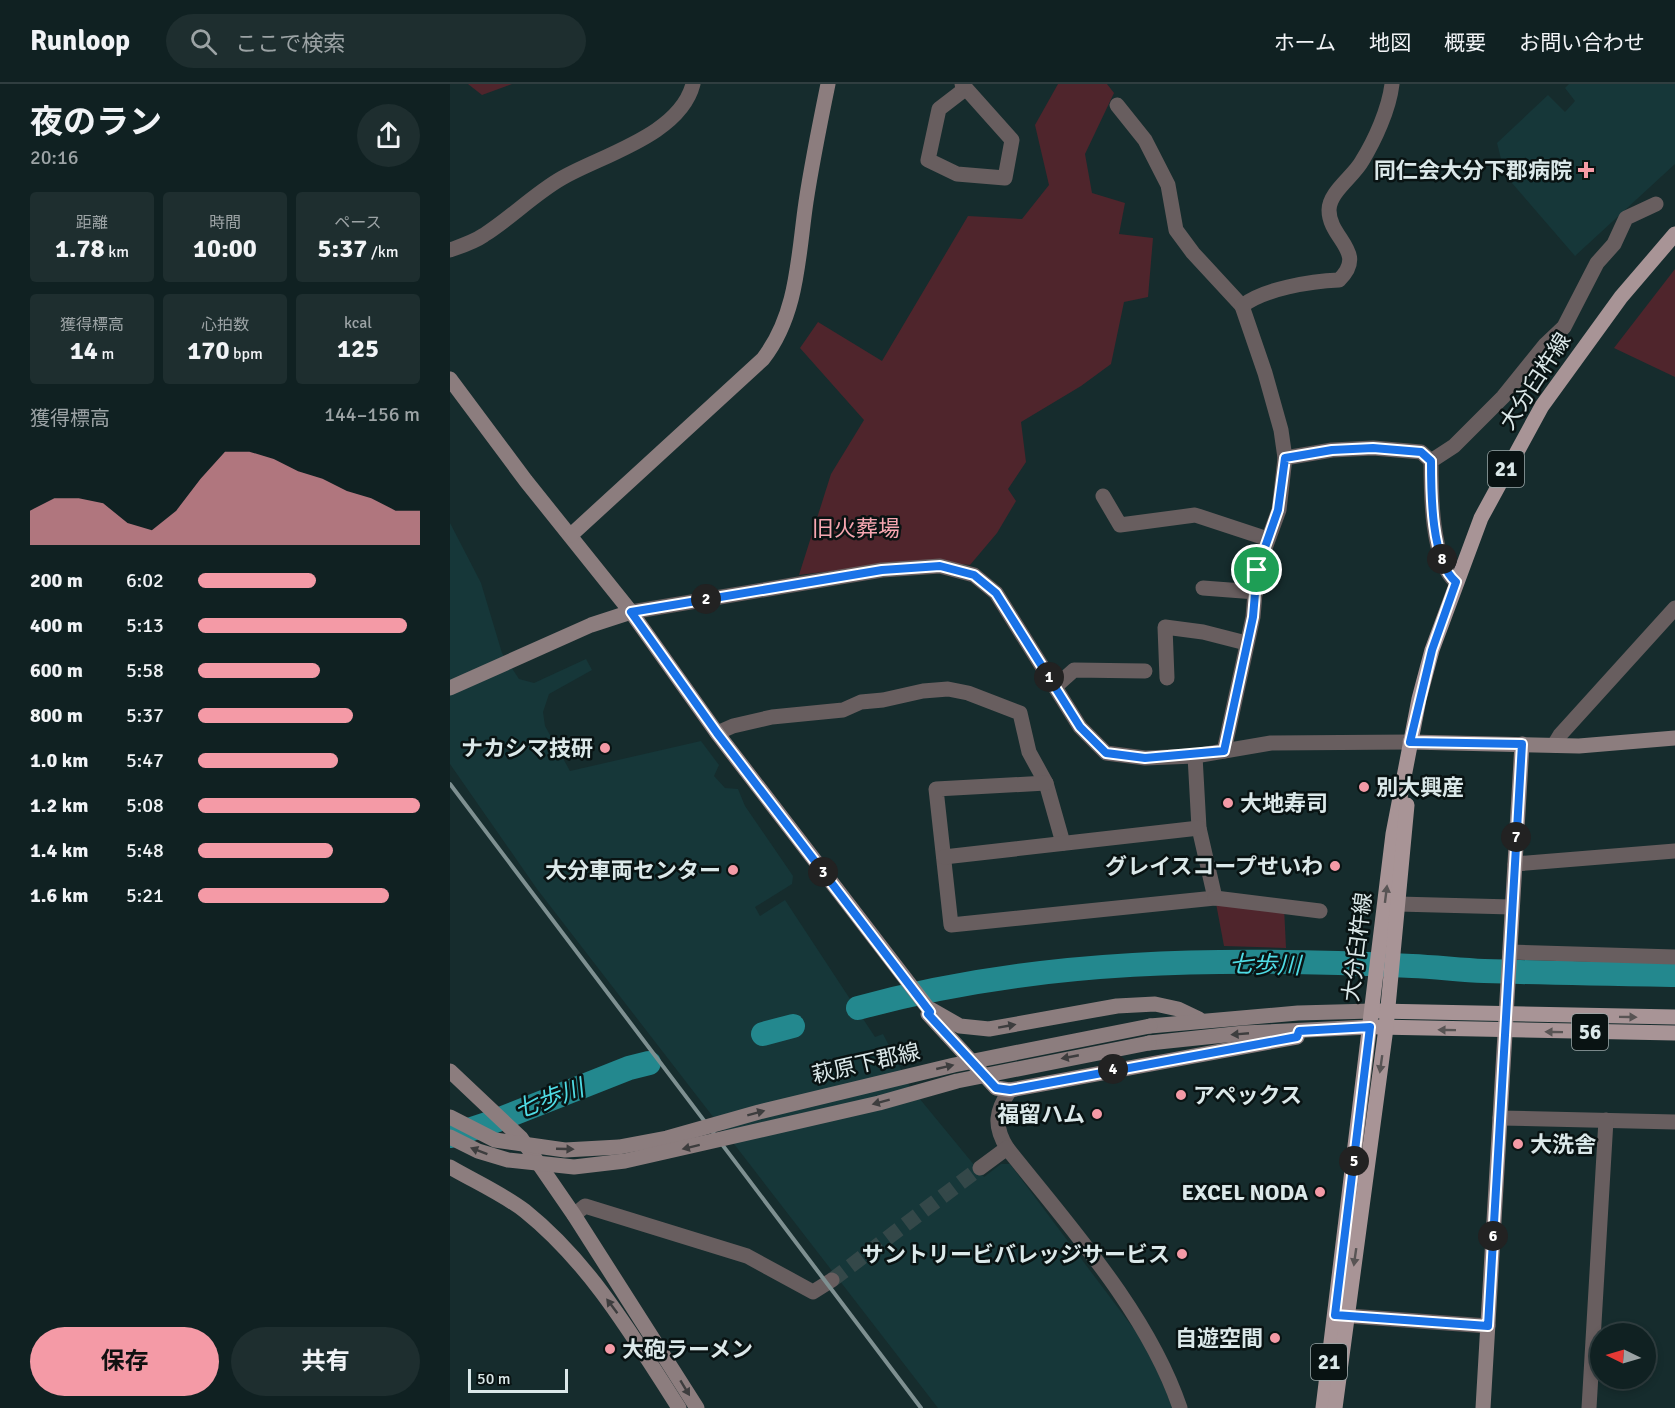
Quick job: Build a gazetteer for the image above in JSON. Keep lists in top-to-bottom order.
{
  "streets": {
    "main road": ["大分臼杵線", "21", "56"],
    "street": ["萩原下郡線"]
  },
  "crossings": [
    ["大分臼杵線", "56"],
    ["大分臼杵線", "萩原下郡線"],
    ["56", "萩原下郡線"]
  ],
  "water": ["七歩川"],
  "parks": ["旧火葬場"],
  "places": {
    "health": ["同仁会大分下郡病院"],
    "other": [
      "ナカシマ技研",
      "別大興産",
      "大地寿司",
      "グレイスコープせいわ",
      "大分車両センター",
      "アペックス",
      "福留ハム",
      "大洗舎",
      "EXCEL NODA",
      "サントリービバレッジサービス",
      "自遊空間",
      "大砲ラーメン"
    ]
  },
  "scale_bar": "50 m",
  "north": "left",
  "page": {
    "header": "Runloop",
    "search": "ここで検索",
    "nav": [
      "ホーム",
      "地図",
      "概要",
      "お問い合わせ"
    ],
    "heading": ["夜のラン", "20:16"],
    "stats": [
      ["距離", "1.78 km"],
      ["時間", "10:00"],
      ["ペース", "5:37 /km"],
      ["獲得標高", "14 m"],
      ["心拍数", "170 bpm"],
      ["kcal", "125"]
    ],
    "chart": ["獲得標高", "144–156 m"],
    "pins": [
      "8",
      "2",
      "1",
      "7",
      "3",
      "4",
      "5",
      "6"
    ],
    "list": [
      {
        "name": "200 m",
        "note": "6:02"
      },
      {
        "name": "400 m",
        "note": "5:13"
      },
      {
        "name": "600 m",
        "note": "5:58"
      },
      {
        "name": "800 m",
        "note": "5:37"
      },
      {
        "name": "1.0 km",
        "note": "5:47"
      },
      {
        "name": "1.2 km",
        "note": "5:08"
      },
      {
        "name": "1.4 km",
        "note": "5:48"
      },
      {
        "name": "1.6 km",
        "note": "5:21"
      }
    ],
    "buttons": ["保存", "共有"],
    "scale": "50 m"
  }
}
